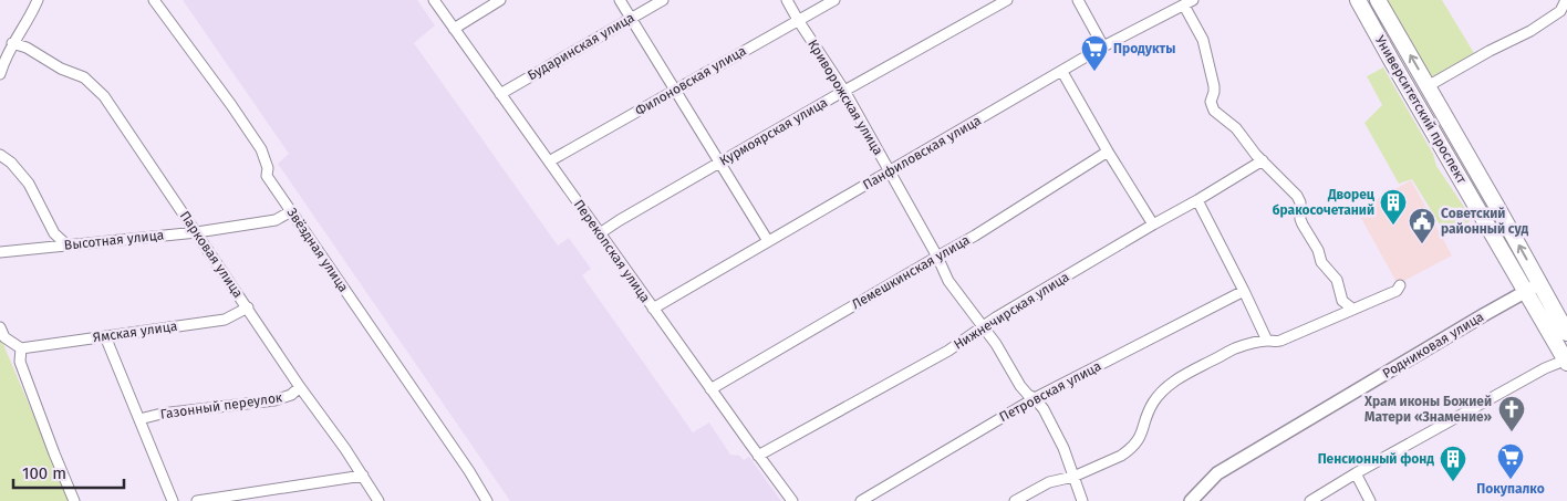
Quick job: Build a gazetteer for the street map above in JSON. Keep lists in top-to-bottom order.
{
  "streets": {
    "highway": ["Университетский проспект"],
    "main road": ["Родниковая улица"],
    "street": [
      "Бударинская улица",
      "Филоновская улица",
      "Криворожская улица",
      "Курмоярская улица",
      "Панфиловская улица",
      "Высотная улица",
      "Звёздная улица",
      "Перекопская улица",
      "Парковая улица",
      "Лемешкинская улица",
      "Нижнечирская улица",
      "Ямская улица",
      "Петровская улица",
      "Газонный переулок"
    ]
  },
  "crossings": [
    ["Бударинская улица", "Перекопская улица"],
    ["Филоновская улица", "Криворожская улица"],
    ["Филоновская улица", "Перекопская улица"],
    ["Криворожская улица", "Курмоярская улица"],
    ["Криворожская улица", "Панфиловская улица"],
    ["Криворожская улица", "Лемешкинская улица"],
    ["Криворожская улица", "Нижнечирская улица"],
    ["Криворожская улица", "Петровская улица"],
    ["Университетский проспект", "Родниковая улица"],
    ["Курмоярская улица", "Перекопская улица"],
    ["Панфиловская улица", "Перекопская улица"],
    ["Высотная улица", "Звёздная улица"],
    ["Высотная улица", "Парковая улица"],
    ["Перекопская улица", "Лемешкинская улица"],
    ["Перекопская улица", "Нижнечирская улица"],
    ["Парковая улица", "Ямская улица"],
    ["Парковая улица", "Газонный переулок"]
  ],
  "places": {
    "supermarket": ["Продукты", "Покупалко"],
    "building": ["Дворец бракосочетаний", "Пенсионный фонд"],
    "public building": ["Советский районный суд"],
    "church": ["Храм иконы Божией Матери «Знамение»"]
  },
  "scale_bar": "100 m"
}
